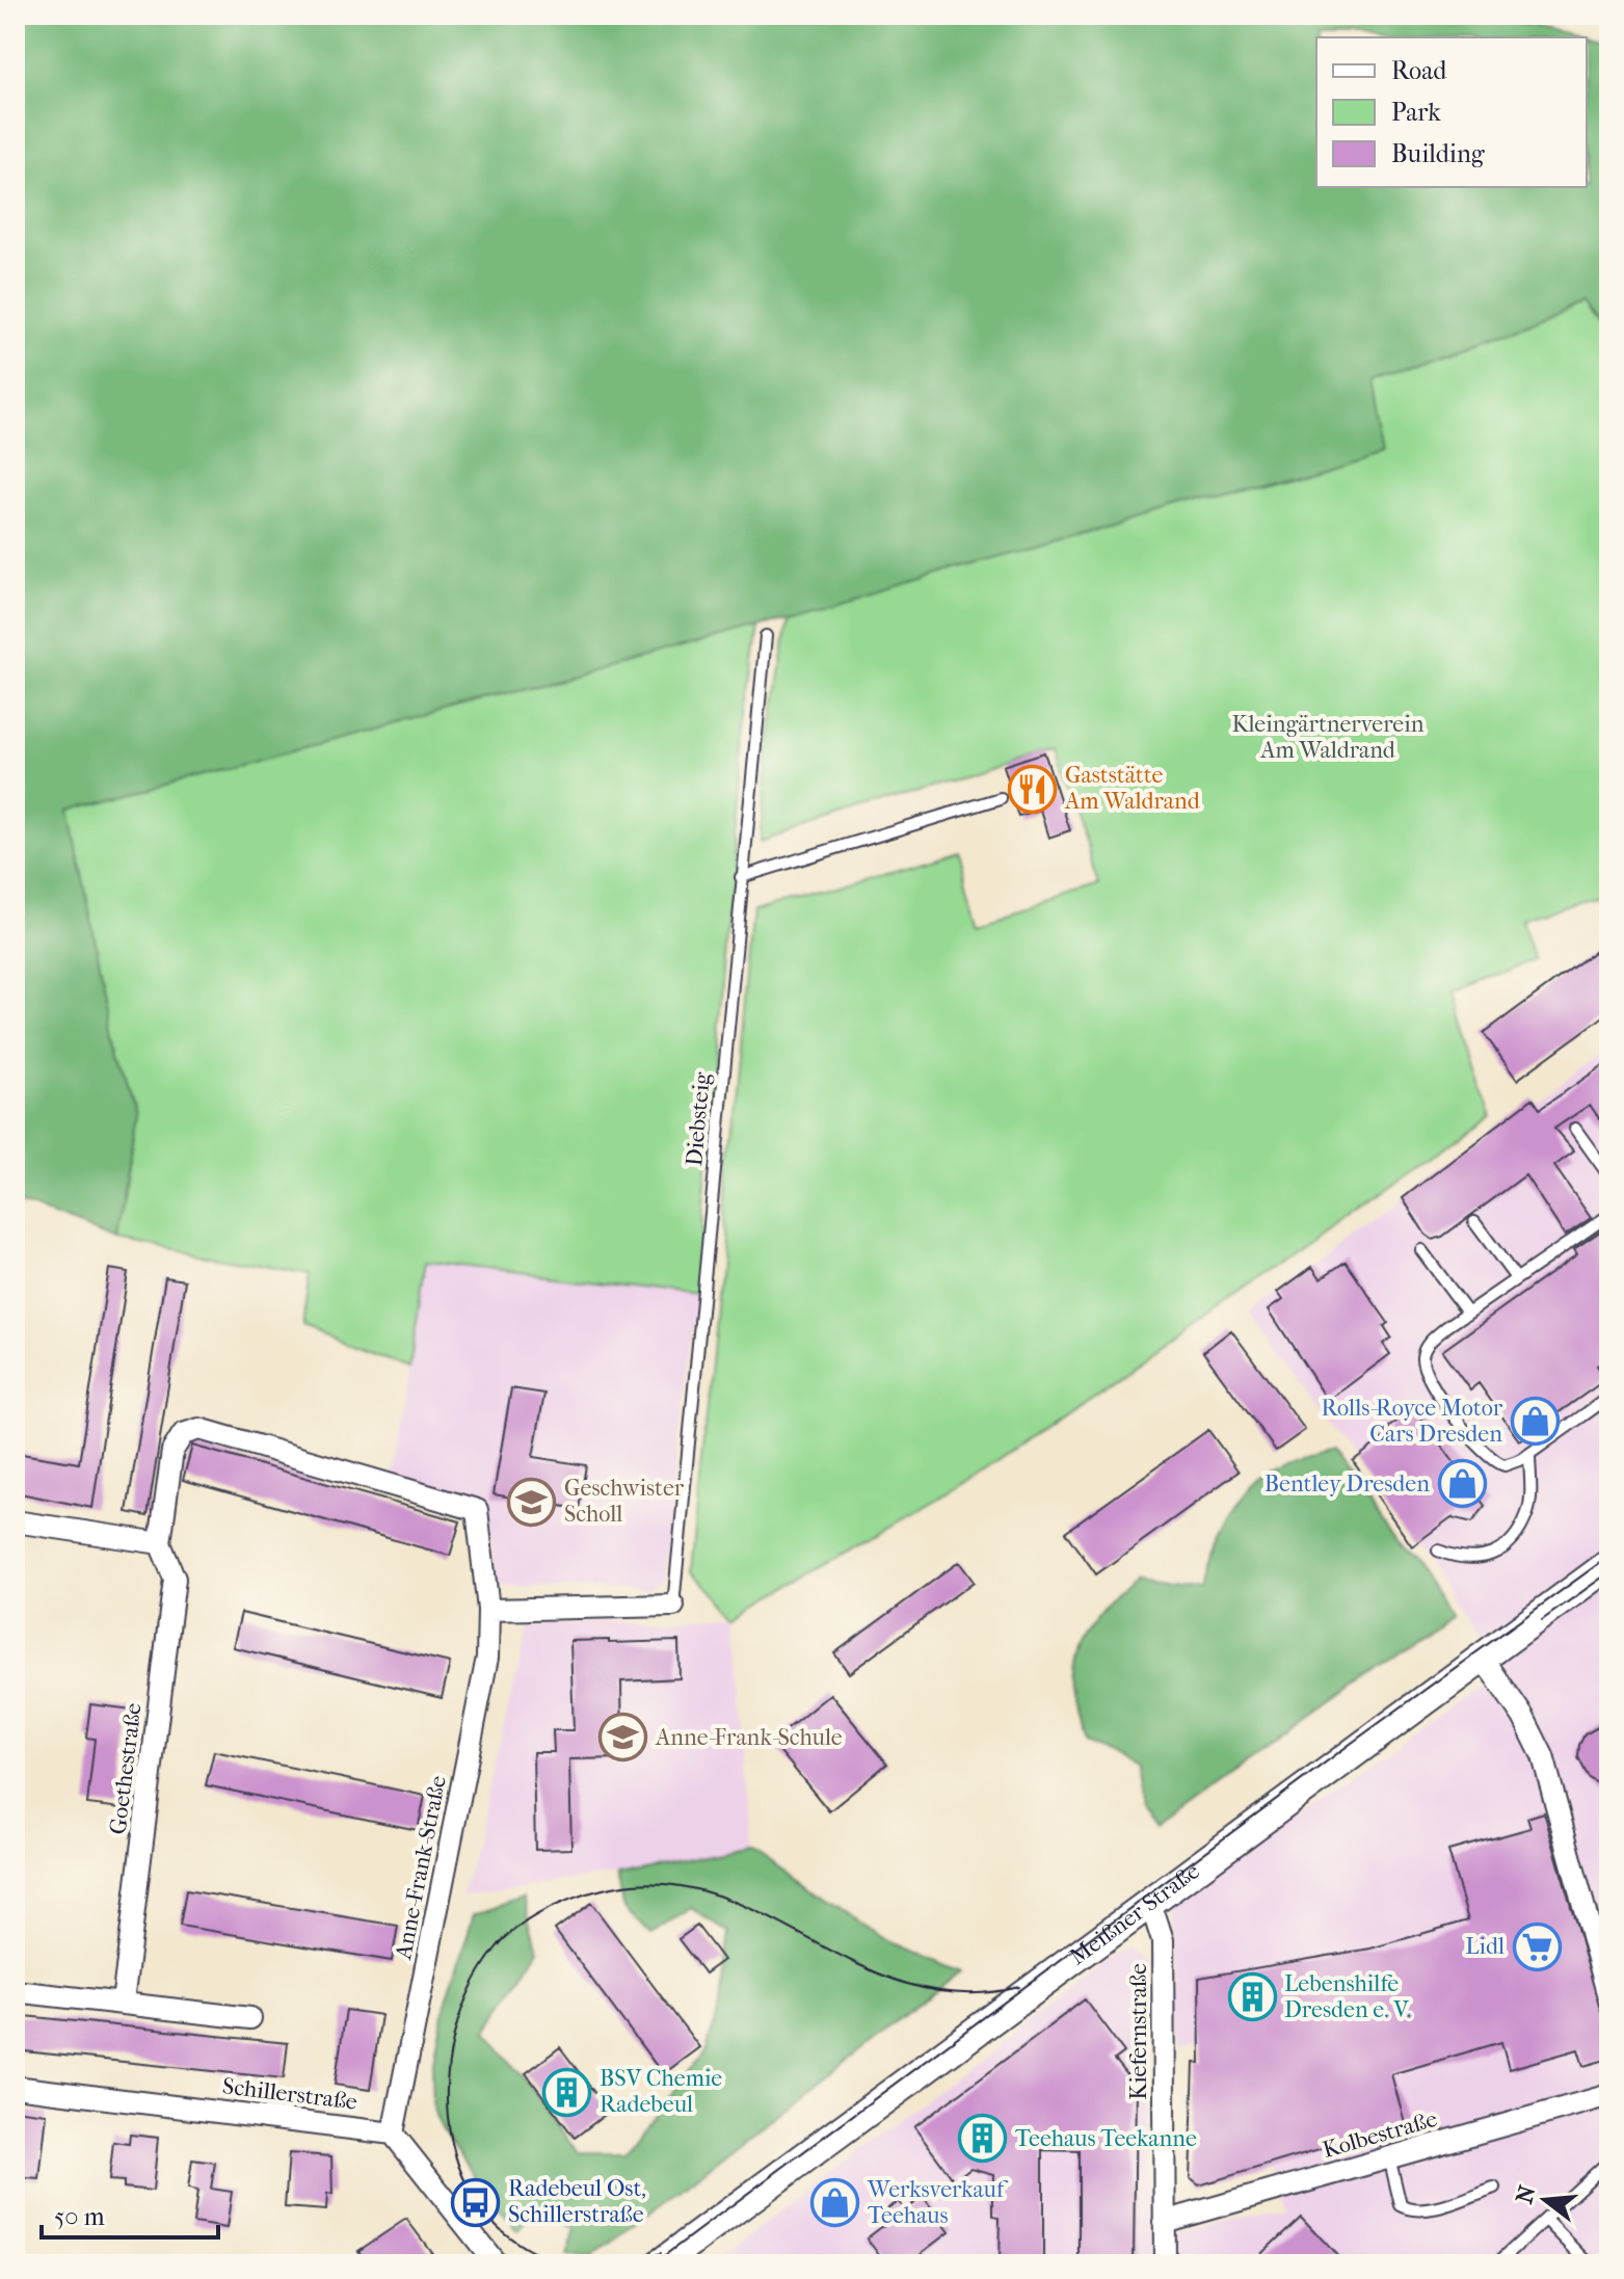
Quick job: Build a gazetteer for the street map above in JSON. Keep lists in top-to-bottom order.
{
  "streets": {
    "main road": ["Meißner Straße"],
    "street": [
      "Goethestraße",
      "Anne-Frank-Straße",
      "Kiefernstraße",
      "Schillerstraße",
      "Kolbestraße"
    ],
    "lane": ["Diebsteig"]
  },
  "crossings": [
    ["Goethestraße", "Anne-Frank-Straße"],
    ["Anne-Frank-Straße", "Schillerstraße"],
    ["Meißner Straße", "Kiefernstraße"],
    ["Kiefernstraße", "Kolbestraße"]
  ],
  "parks": ["Kleingärtnerverein Am Waldrand"],
  "places": {
    "restaurant": ["Gaststätte Am Waldrand"],
    "shop": ["Rolls-Royce Motor Cars Dresden", "Bentley Dresden", "Werksverkauf Teehaus"],
    "school or university": ["Geschwister Scholl", "Anne-Frank-Schule"],
    "supermarket": ["Lidl"],
    "building": ["Lebenshilfe Dresden e. V.", "BSV Chemie Radebeul", "Teehaus Teekanne"],
    "bus stop": ["Radebeul Ost, Schillerstraße"]
  },
  "legend": ["Road", "Park", "Building"],
  "scale_bar": "50 m",
  "north": "left"
}
